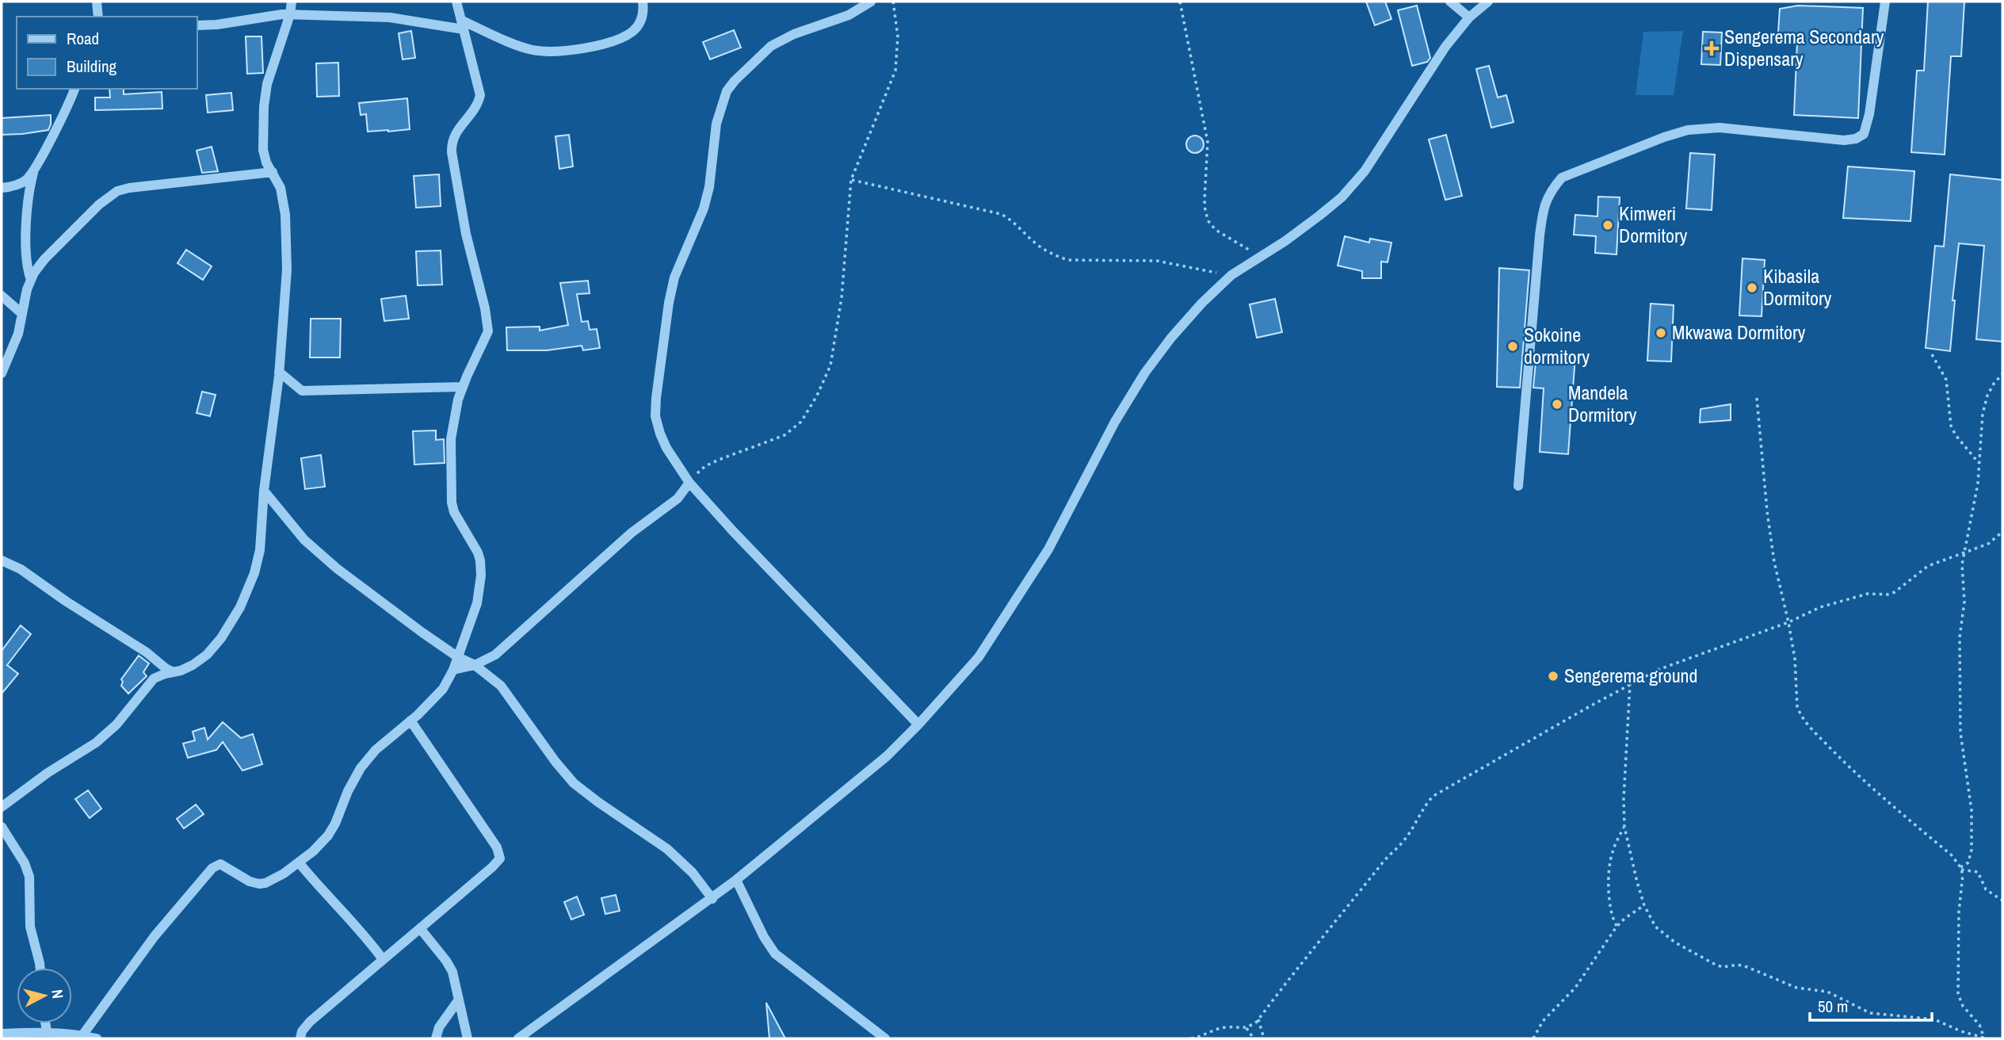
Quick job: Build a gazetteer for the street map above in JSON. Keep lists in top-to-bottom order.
{
  "places": {
    "health": ["Sengerema Secondary Dispensary"],
    "other": [
      "Kimweri Dormitory",
      "Kibasila Dormitory",
      "Mkwawa Dormitory",
      "Sokoine dormitory",
      "Mandela Dormitory",
      "Sengerema ground"
    ]
  },
  "legend": ["Road", "Building"],
  "scale_bar": "50 m",
  "north": "right"
}
